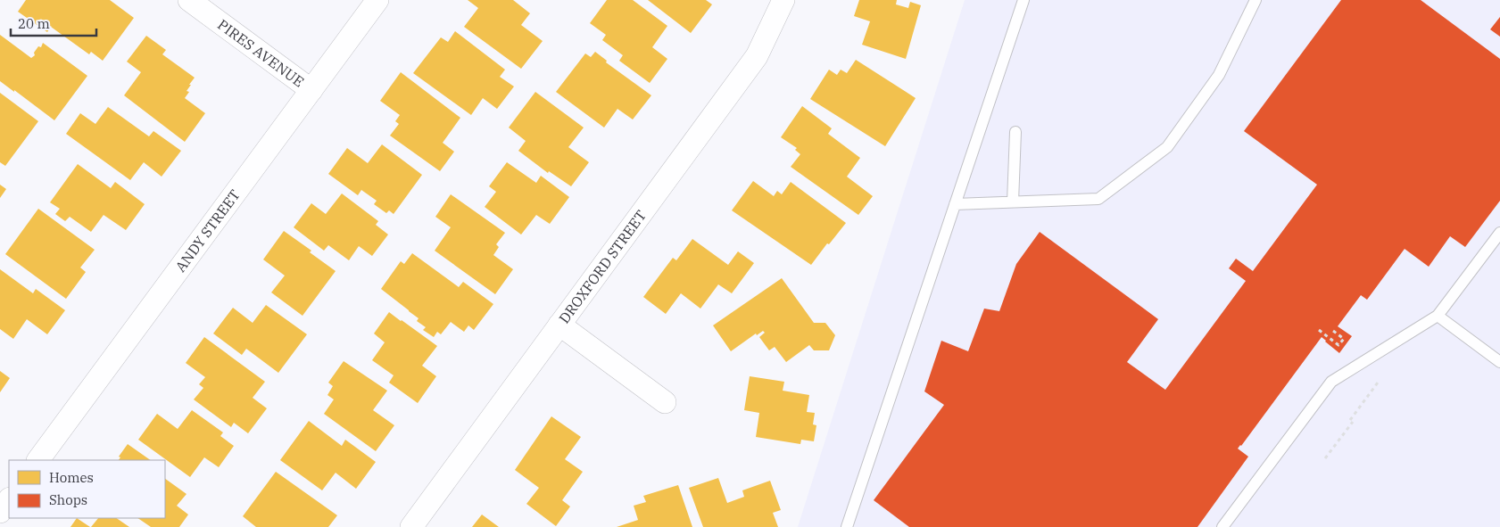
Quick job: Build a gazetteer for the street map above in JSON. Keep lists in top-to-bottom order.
{
  "streets": {
    "street": ["PIRES AVENUE", "ANDY STREET", "DROXFORD STREET"]
  },
  "crossings": [
    ["PIRES AVENUE", "ANDY STREET"]
  ],
  "legend": ["Homes", "Shops"],
  "scale_bar": "20 m"
}
